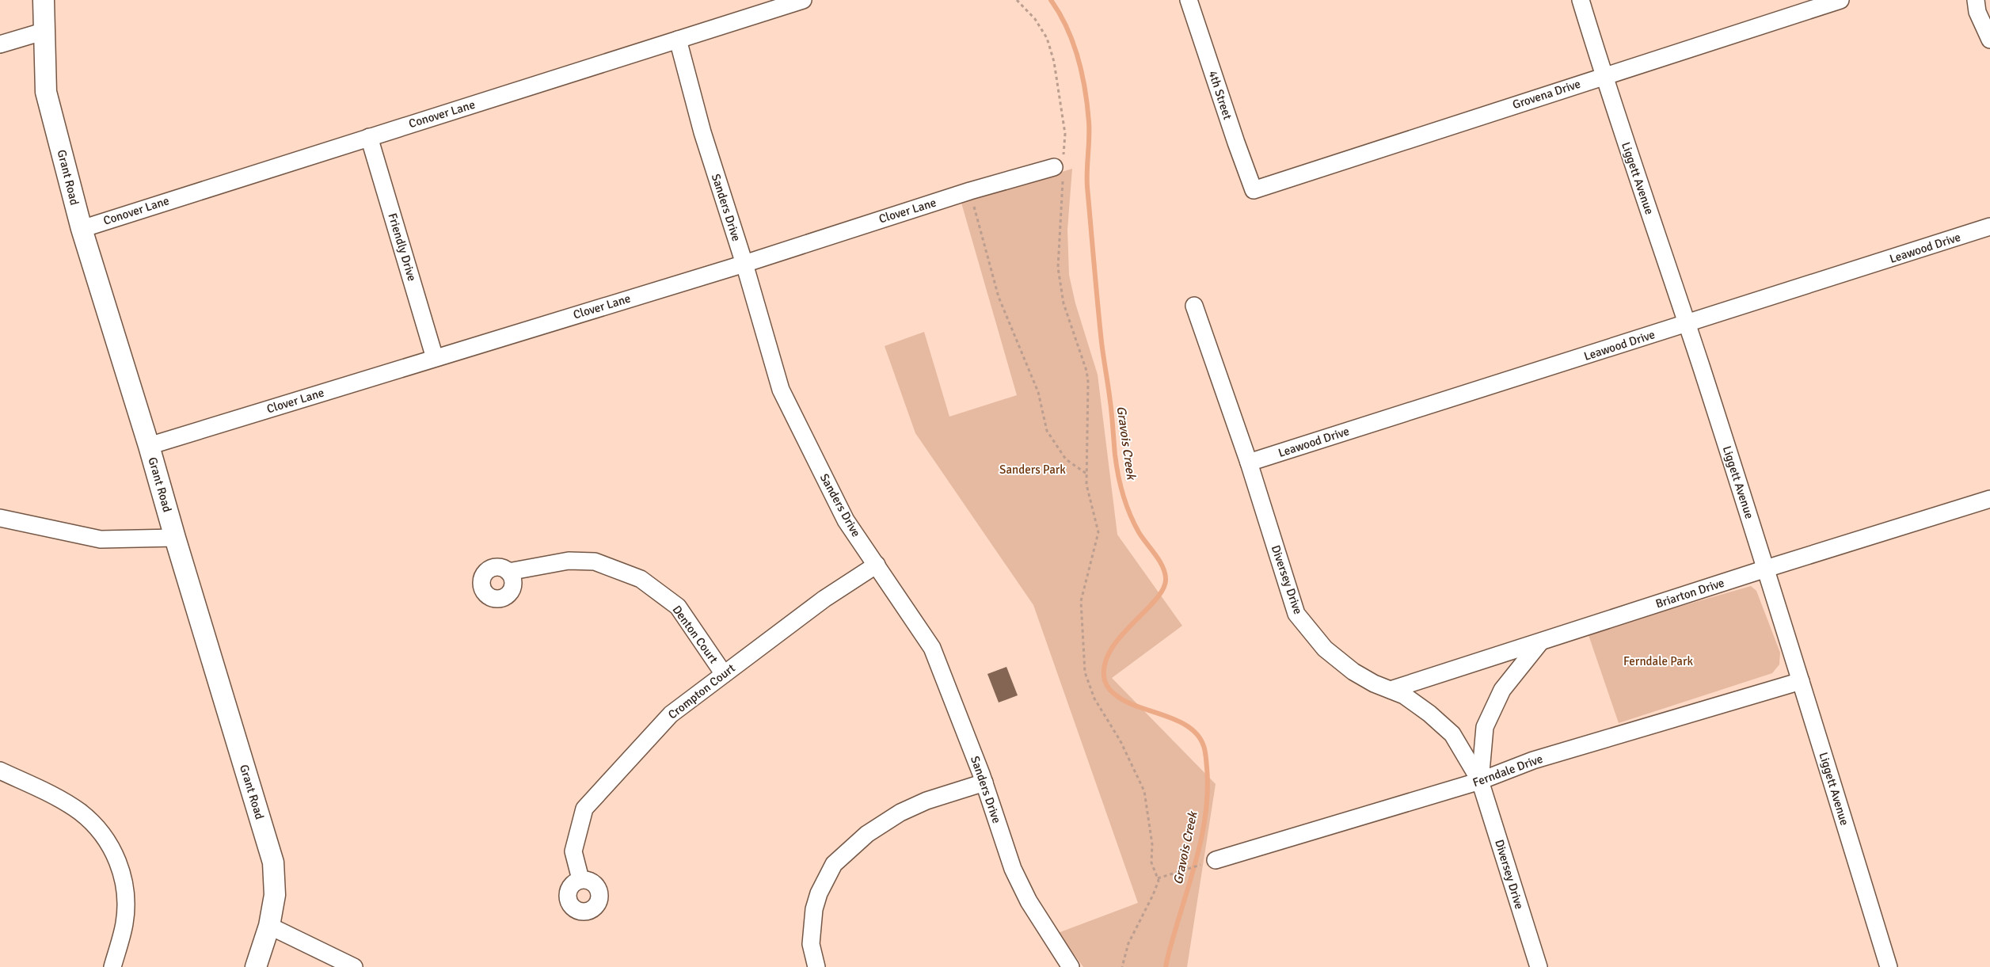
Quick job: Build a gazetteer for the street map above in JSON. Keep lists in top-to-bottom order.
{
  "streets": {
    "street": [
      "Grovena Drive",
      "4th Street",
      "Conover Lane",
      "Grant Road",
      "Liggett Avenue",
      "Sanders Drive",
      "Clover Lane",
      "Friendly Drive",
      "Leawood Drive",
      "Diversey Drive",
      "Briarton Drive",
      "Denton Court",
      "Crompton Court",
      "Ferndale Drive"
    ]
  },
  "crossings": [
    ["Grovena Drive", "4th Street"],
    ["Grovena Drive", "Liggett Avenue"],
    ["Conover Lane", "Grant Road"],
    ["Conover Lane", "Sanders Drive"],
    ["Conover Lane", "Friendly Drive"],
    ["Grant Road", "Clover Lane"],
    ["Liggett Avenue", "Leawood Drive"],
    ["Liggett Avenue", "Briarton Drive"],
    ["Liggett Avenue", "Ferndale Drive"],
    ["Sanders Drive", "Clover Lane"],
    ["Sanders Drive", "Crompton Court"],
    ["Clover Lane", "Friendly Drive"],
    ["Leawood Drive", "Diversey Drive"],
    ["Diversey Drive", "Briarton Drive"],
    ["Diversey Drive", "Ferndale Drive"],
    ["Denton Court", "Crompton Court"]
  ],
  "water": ["Gravois Creek"],
  "parks": ["Sanders Park", "Ferndale Park"]
}
